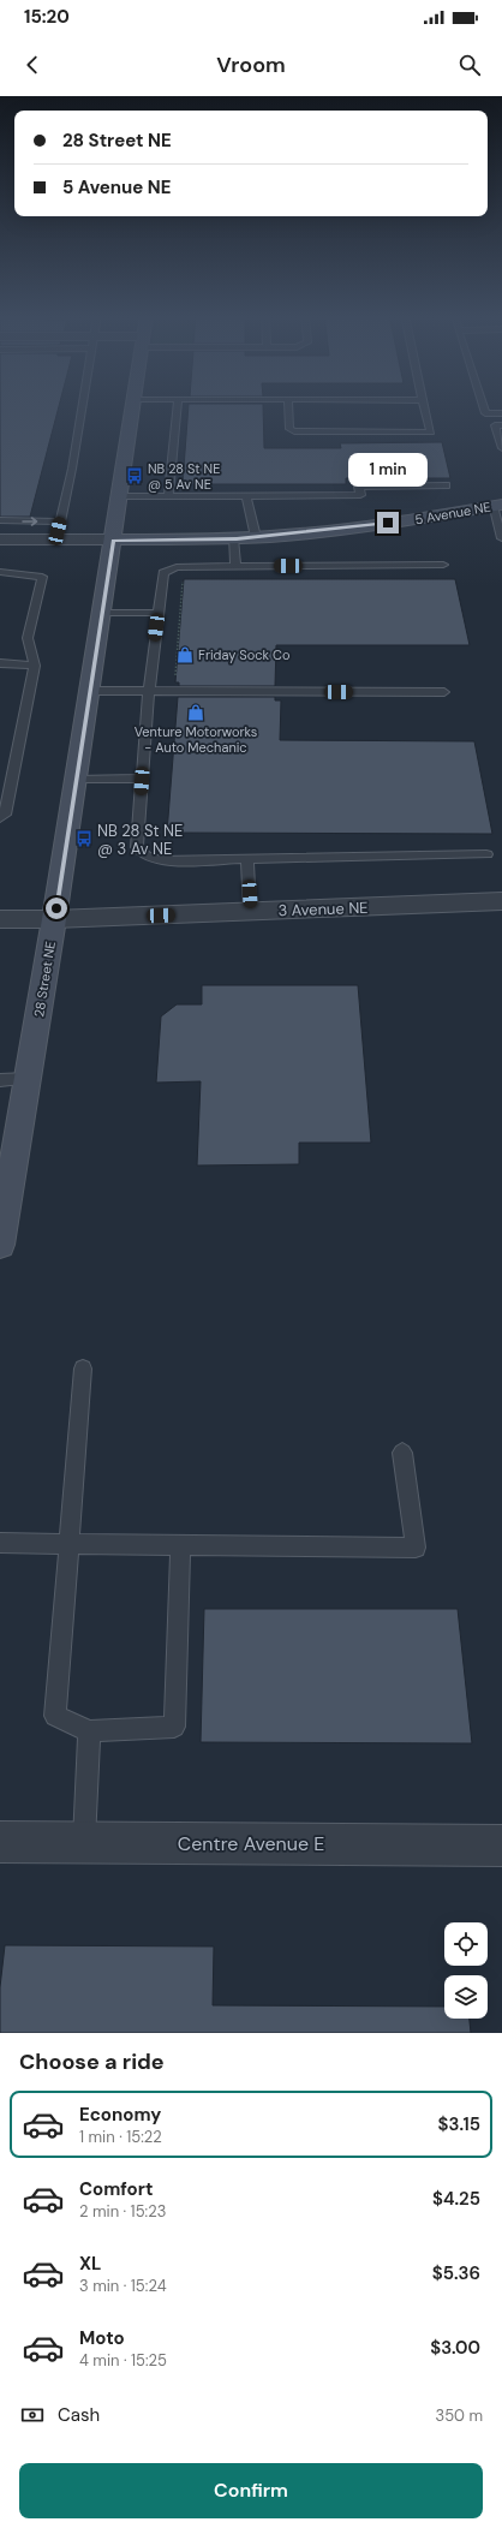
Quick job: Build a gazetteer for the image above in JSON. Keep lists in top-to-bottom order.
{
  "streets": {
    "street": [
      "5 Avenue NE",
      "3 Avenue NE",
      "28 Street NE",
      "Centre Avenue E"
    ]
  },
  "crossings": [
    ["5 Avenue NE", "28 Street NE"],
    ["3 Avenue NE", "28 Street NE"]
  ],
  "places": {
    "bus stop": ["NB 28 St NE @ 5 Av NE", "NB 28 St NE @ 3 Av NE"],
    "shop": ["Friday Sock Co", "Venture Motorworks - Auto Mechanic"]
  },
  "page": {
    "status": "15:20",
    "header": "Vroom",
    "banner": ["28 Street NE", "5 Avenue NE"],
    "bubble": "1 min",
    "heading": "Choose a ride",
    "list": [
      {
        "name": "Economy",
        "note": "1 min · 15:22",
        "value": "$3.15"
      },
      {
        "name": "Comfort",
        "note": "2 min · 15:23",
        "value": "$4.25"
      },
      {
        "name": "XL",
        "note": "3 min · 15:24",
        "value": "$5.36"
      },
      {
        "name": "Moto",
        "note": "4 min · 15:25",
        "value": "$3.00"
      }
    ],
    "pay": ["Cash", "350 m"],
    "buttons": "Confirm"
  }
}
